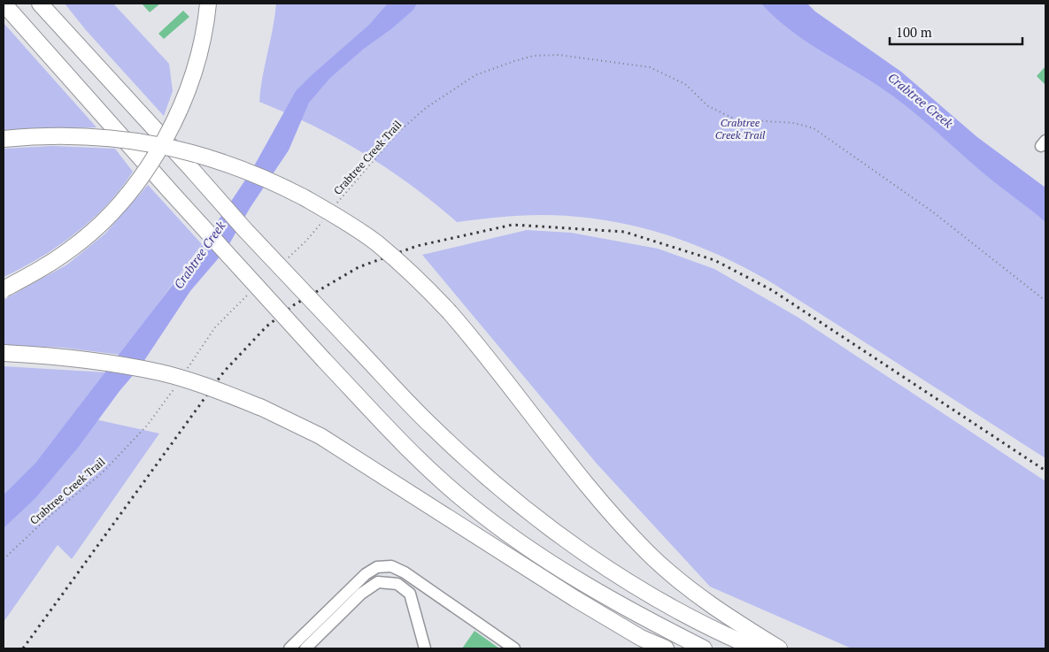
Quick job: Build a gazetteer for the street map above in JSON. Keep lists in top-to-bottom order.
{
  "streets": {
    "path": ["Crabtree Creek Trail"]
  },
  "water": ["Crabtree Creek"],
  "parks": ["Crabtree Creek Trail"],
  "scale_bar": "100 m"
}
